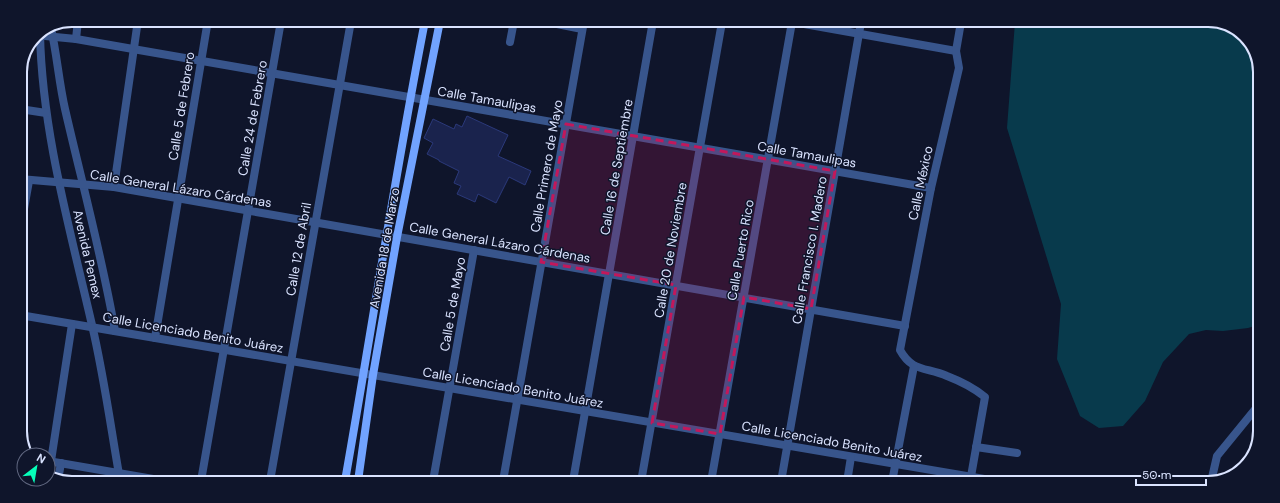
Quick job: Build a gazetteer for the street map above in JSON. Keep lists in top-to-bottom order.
{
  "streets": {
    "street": [
      "Calle Tamaulipas",
      "Calle 5 de Febrero",
      "Calle 24 de Febrero",
      "Calle Primero de Mayo",
      "Calle 16 de Septiembre",
      "Calle México",
      "Calle General Lázaro Cárdenas",
      "Avenida 18 de Marzo",
      "Calle 12 de Abril",
      "Calle 20 de Noviembre",
      "Calle Puerto Rico",
      "Calle Francisco I. Madero",
      "Avenida Pemex",
      "Calle 5 de Mayo",
      "Calle Licenciado Benito Juárez"
    ]
  },
  "crossings": [
    ["Calle Tamaulipas", "Calle 5 de Febrero"],
    ["Calle Tamaulipas", "Calle 24 de Febrero"],
    ["Calle Tamaulipas", "Calle Primero de Mayo"],
    ["Calle Tamaulipas", "Calle 16 de Septiembre"],
    ["Calle Tamaulipas", "Calle México"],
    ["Calle Tamaulipas", "Avenida 18 de Marzo"],
    ["Calle Tamaulipas", "Calle 12 de Abril"],
    ["Calle Tamaulipas", "Calle 20 de Noviembre"],
    ["Calle Tamaulipas", "Calle Puerto Rico"],
    ["Calle Tamaulipas", "Calle Francisco I. Madero"],
    ["Calle 5 de Febrero", "Calle General Lázaro Cárdenas"],
    ["Calle 5 de Febrero", "Calle Licenciado Benito Juárez"],
    ["Calle 24 de Febrero", "Calle General Lázaro Cárdenas"],
    ["Calle 24 de Febrero", "Calle Licenciado Benito Juárez"],
    ["Calle Primero de Mayo", "Calle General Lázaro Cárdenas"],
    ["Calle Primero de Mayo", "Calle Licenciado Benito Juárez"],
    ["Calle 16 de Septiembre", "Calle General Lázaro Cárdenas"],
    ["Calle 16 de Septiembre", "Calle Licenciado Benito Juárez"],
    ["Calle México", "Calle General Lázaro Cárdenas"],
    ["Calle General Lázaro Cárdenas", "Avenida 18 de Marzo"],
    ["Calle General Lázaro Cárdenas", "Calle 12 de Abril"],
    ["Calle General Lázaro Cárdenas", "Calle 20 de Noviembre"],
    ["Calle General Lázaro Cárdenas", "Calle Puerto Rico"],
    ["Calle General Lázaro Cárdenas", "Calle Francisco I. Madero"],
    ["Calle General Lázaro Cárdenas", "Avenida Pemex"],
    ["Calle General Lázaro Cárdenas", "Calle 5 de Mayo"],
    ["Avenida 18 de Marzo", "Calle Licenciado Benito Juárez"],
    ["Calle 12 de Abril", "Calle Licenciado Benito Juárez"],
    ["Calle 20 de Noviembre", "Calle Licenciado Benito Juárez"],
    ["Calle Puerto Rico", "Calle Licenciado Benito Juárez"],
    ["Calle Francisco I. Madero", "Calle Licenciado Benito Juárez"],
    ["Avenida Pemex", "Calle Licenciado Benito Juárez"],
    ["Calle 5 de Mayo", "Calle Licenciado Benito Juárez"]
  ],
  "scale_bar": "50 m",
  "north": "top right"
}
